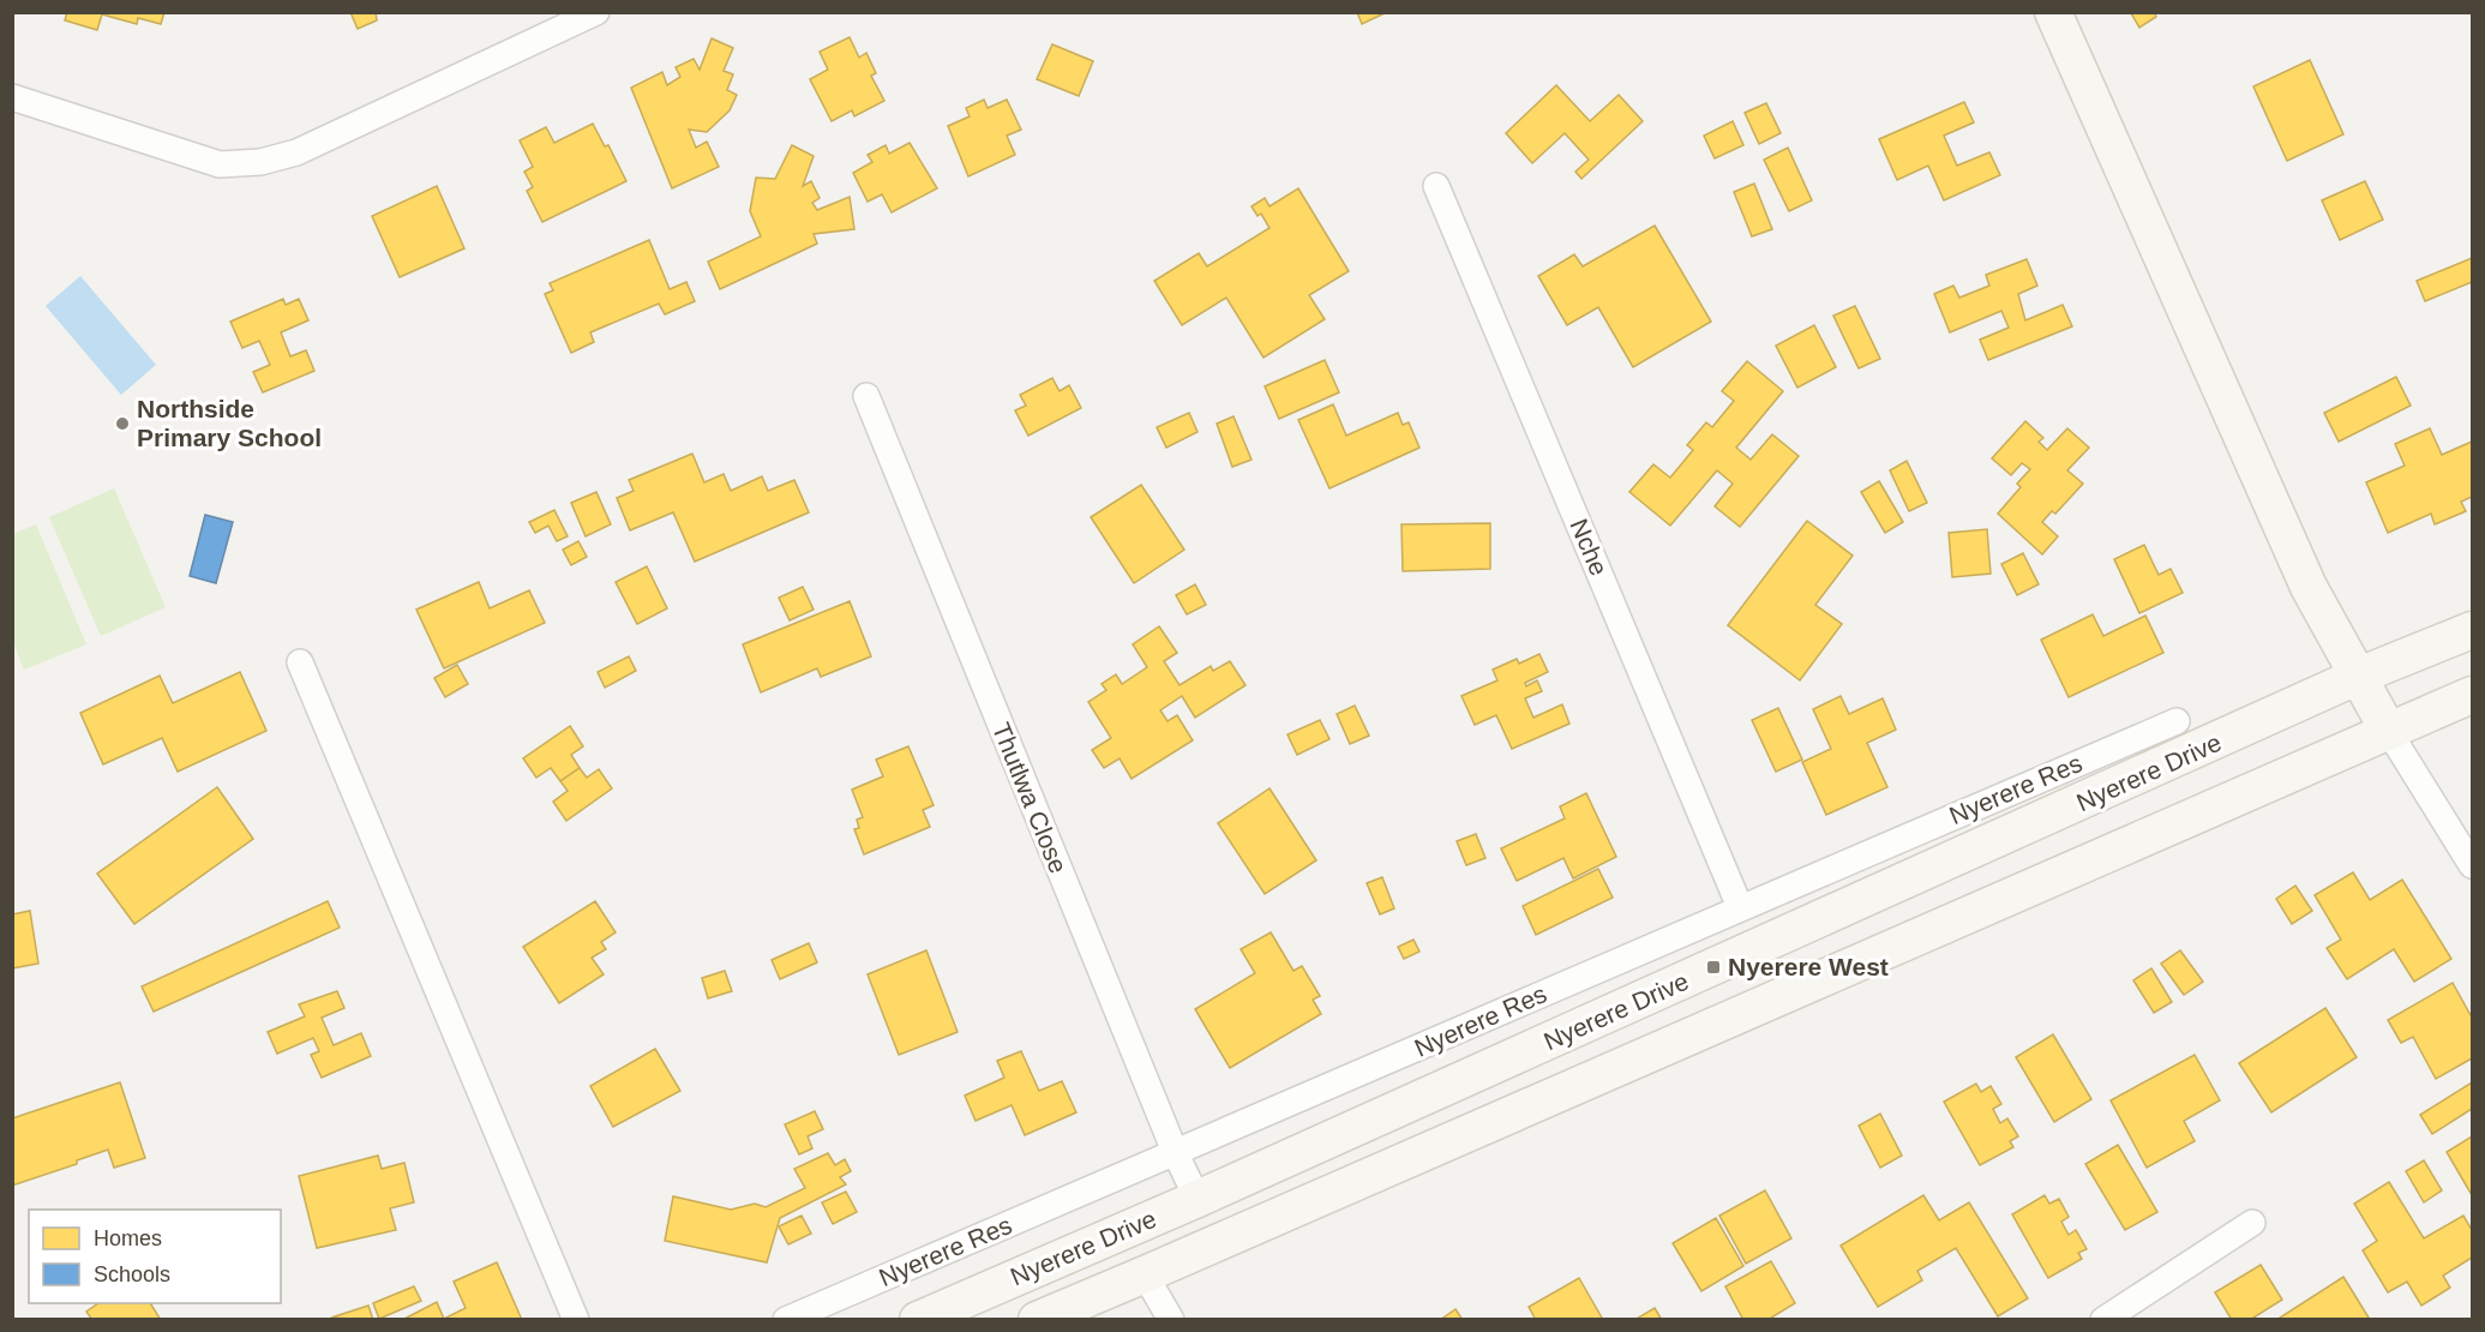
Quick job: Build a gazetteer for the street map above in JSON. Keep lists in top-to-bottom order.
{
  "streets": {
    "main road": ["Nyerere Drive"],
    "street": ["Nche", "Nyerere Res", "Thutlwa Close"]
  },
  "crossings": [
    ["Nche", "Nyerere Res"],
    ["Nyerere Drive", "Thutlwa Close"],
    ["Nyerere Res", "Thutlwa Close"]
  ],
  "places": {
    "other": ["Northside Primary School"],
    "transit": ["Nyerere West"]
  },
  "legend": ["Homes", "Schools"]
}
